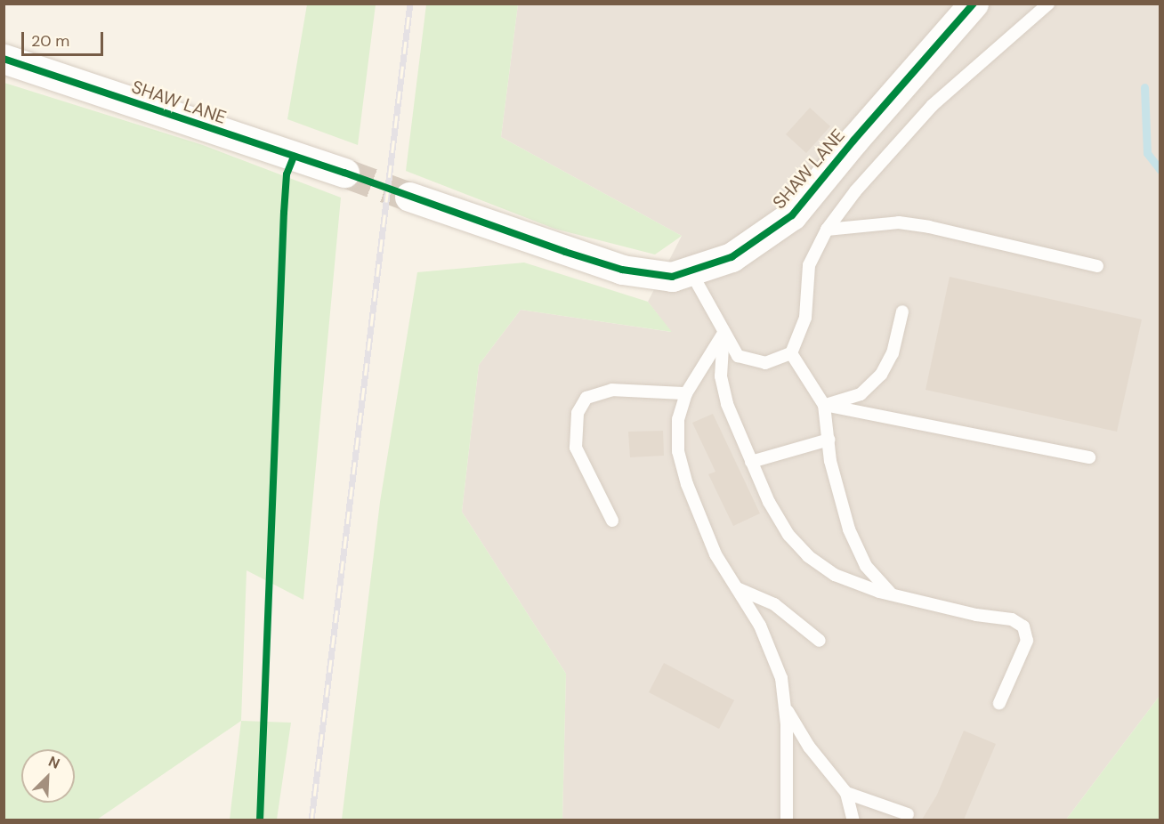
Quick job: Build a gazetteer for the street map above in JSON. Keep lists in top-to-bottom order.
{
  "streets": {
    "street": ["SHAW LANE"]
  },
  "scale_bar": "20 m",
  "north": "top right"
}
